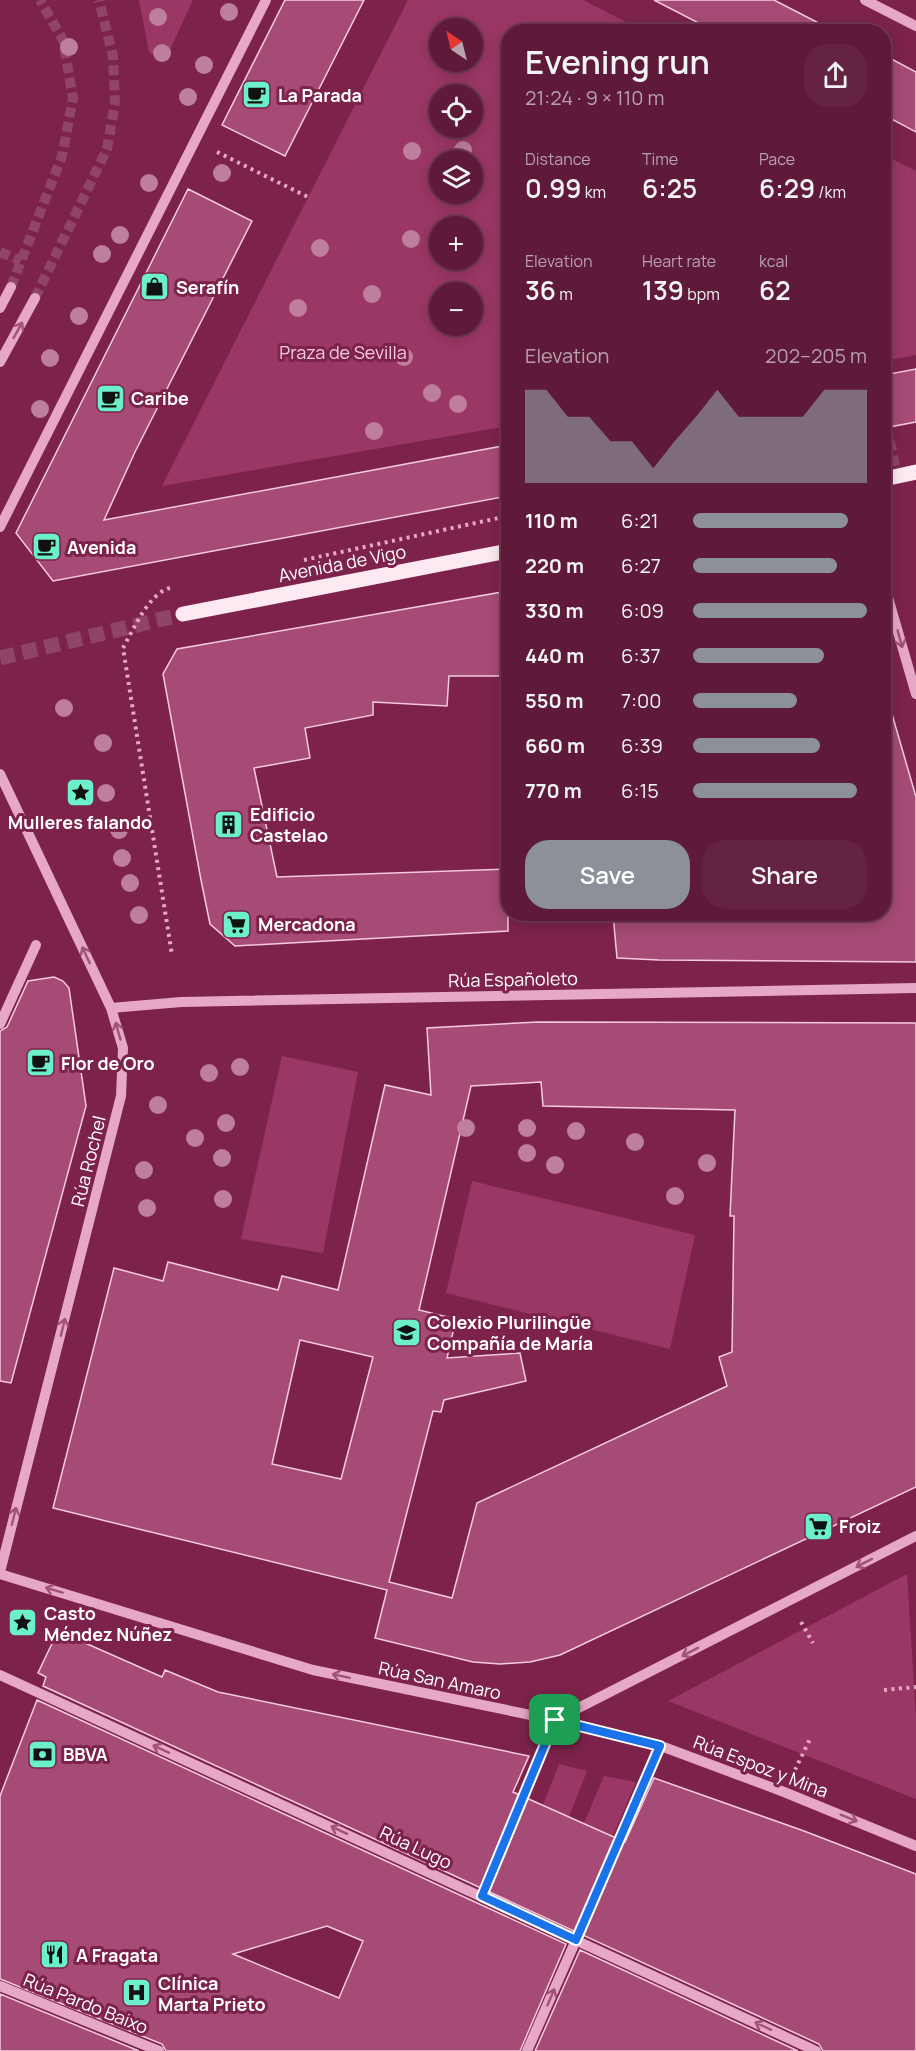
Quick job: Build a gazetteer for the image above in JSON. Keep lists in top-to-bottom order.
{
  "streets": {
    "main road": ["Avenida de Vigo"],
    "street": [
      "Rúa Españoleto",
      "Rúa Rochel",
      "Rúa San Amaro",
      "Rúa Espoz y Mina",
      "Rúa Lugo",
      "Rúa Pardo Baixo"
    ]
  },
  "crossings": [
    ["Rúa Españoleto", "Rúa Rochel"],
    ["Rúa Rochel", "Rúa San Amaro"],
    ["Rúa San Amaro", "Rúa Espoz y Mina"]
  ],
  "one_way": [
    "Rúa Rochel",
    "Rúa San Amaro",
    "Rúa Espoz y Mina",
    "Rúa Lugo"
  ],
  "parks": ["Praza de Sevilla"],
  "places": {
    "cafe": [
      "La Parada",
      "Caribe",
      "Avenida",
      "Flor de Oro"
    ],
    "shop": ["Serafín"],
    "place": ["Mulleres falando", "Casto Méndez Núñez"],
    "building": ["Edificio Castelao"],
    "supermarket": ["Mercadona", "Froiz"],
    "school or university": ["Colexio Plurilingüe Compañía de María"],
    "bank": ["BBVA"],
    "restaurant": ["A Fragata"],
    "hospital": ["Clínica Marta Prieto"]
  },
  "north": "top left",
  "page": {
    "map_buttons": ["+", "−"],
    "heading": ["Evening run", "21:24 · 9 × 110 m"],
    "stats": [
      ["Distance", "0.99 km"],
      ["Time", "6:25"],
      ["Pace", "6:29 /km"],
      ["Elevation", "36 m"],
      ["Heart rate", "139 bpm"],
      ["kcal", "62"]
    ],
    "chart": ["Elevation", "202–205 m"],
    "list": [
      {
        "name": "110 m",
        "note": "6:21"
      },
      {
        "name": "220 m",
        "note": "6:27"
      },
      {
        "name": "330 m",
        "note": "6:09"
      },
      {
        "name": "440 m",
        "note": "6:37"
      },
      {
        "name": "550 m",
        "note": "7:00"
      },
      {
        "name": "660 m",
        "note": "6:39"
      },
      {
        "name": "770 m",
        "note": "6:15"
      }
    ],
    "buttons": ["Save", "Share"]
  }
}
